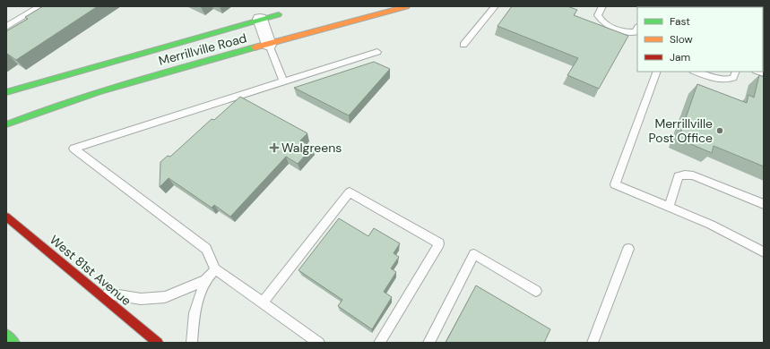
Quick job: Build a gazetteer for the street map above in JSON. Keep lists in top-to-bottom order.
{
  "streets": {
    "street": ["Merrillville Road", "West 81st Avenue"]
  },
  "places": {
    "other": ["Merrillville Post Office"],
    "health": ["Walgreens"]
  },
  "legend": ["Fast", "Slow", "Jam"]
}
